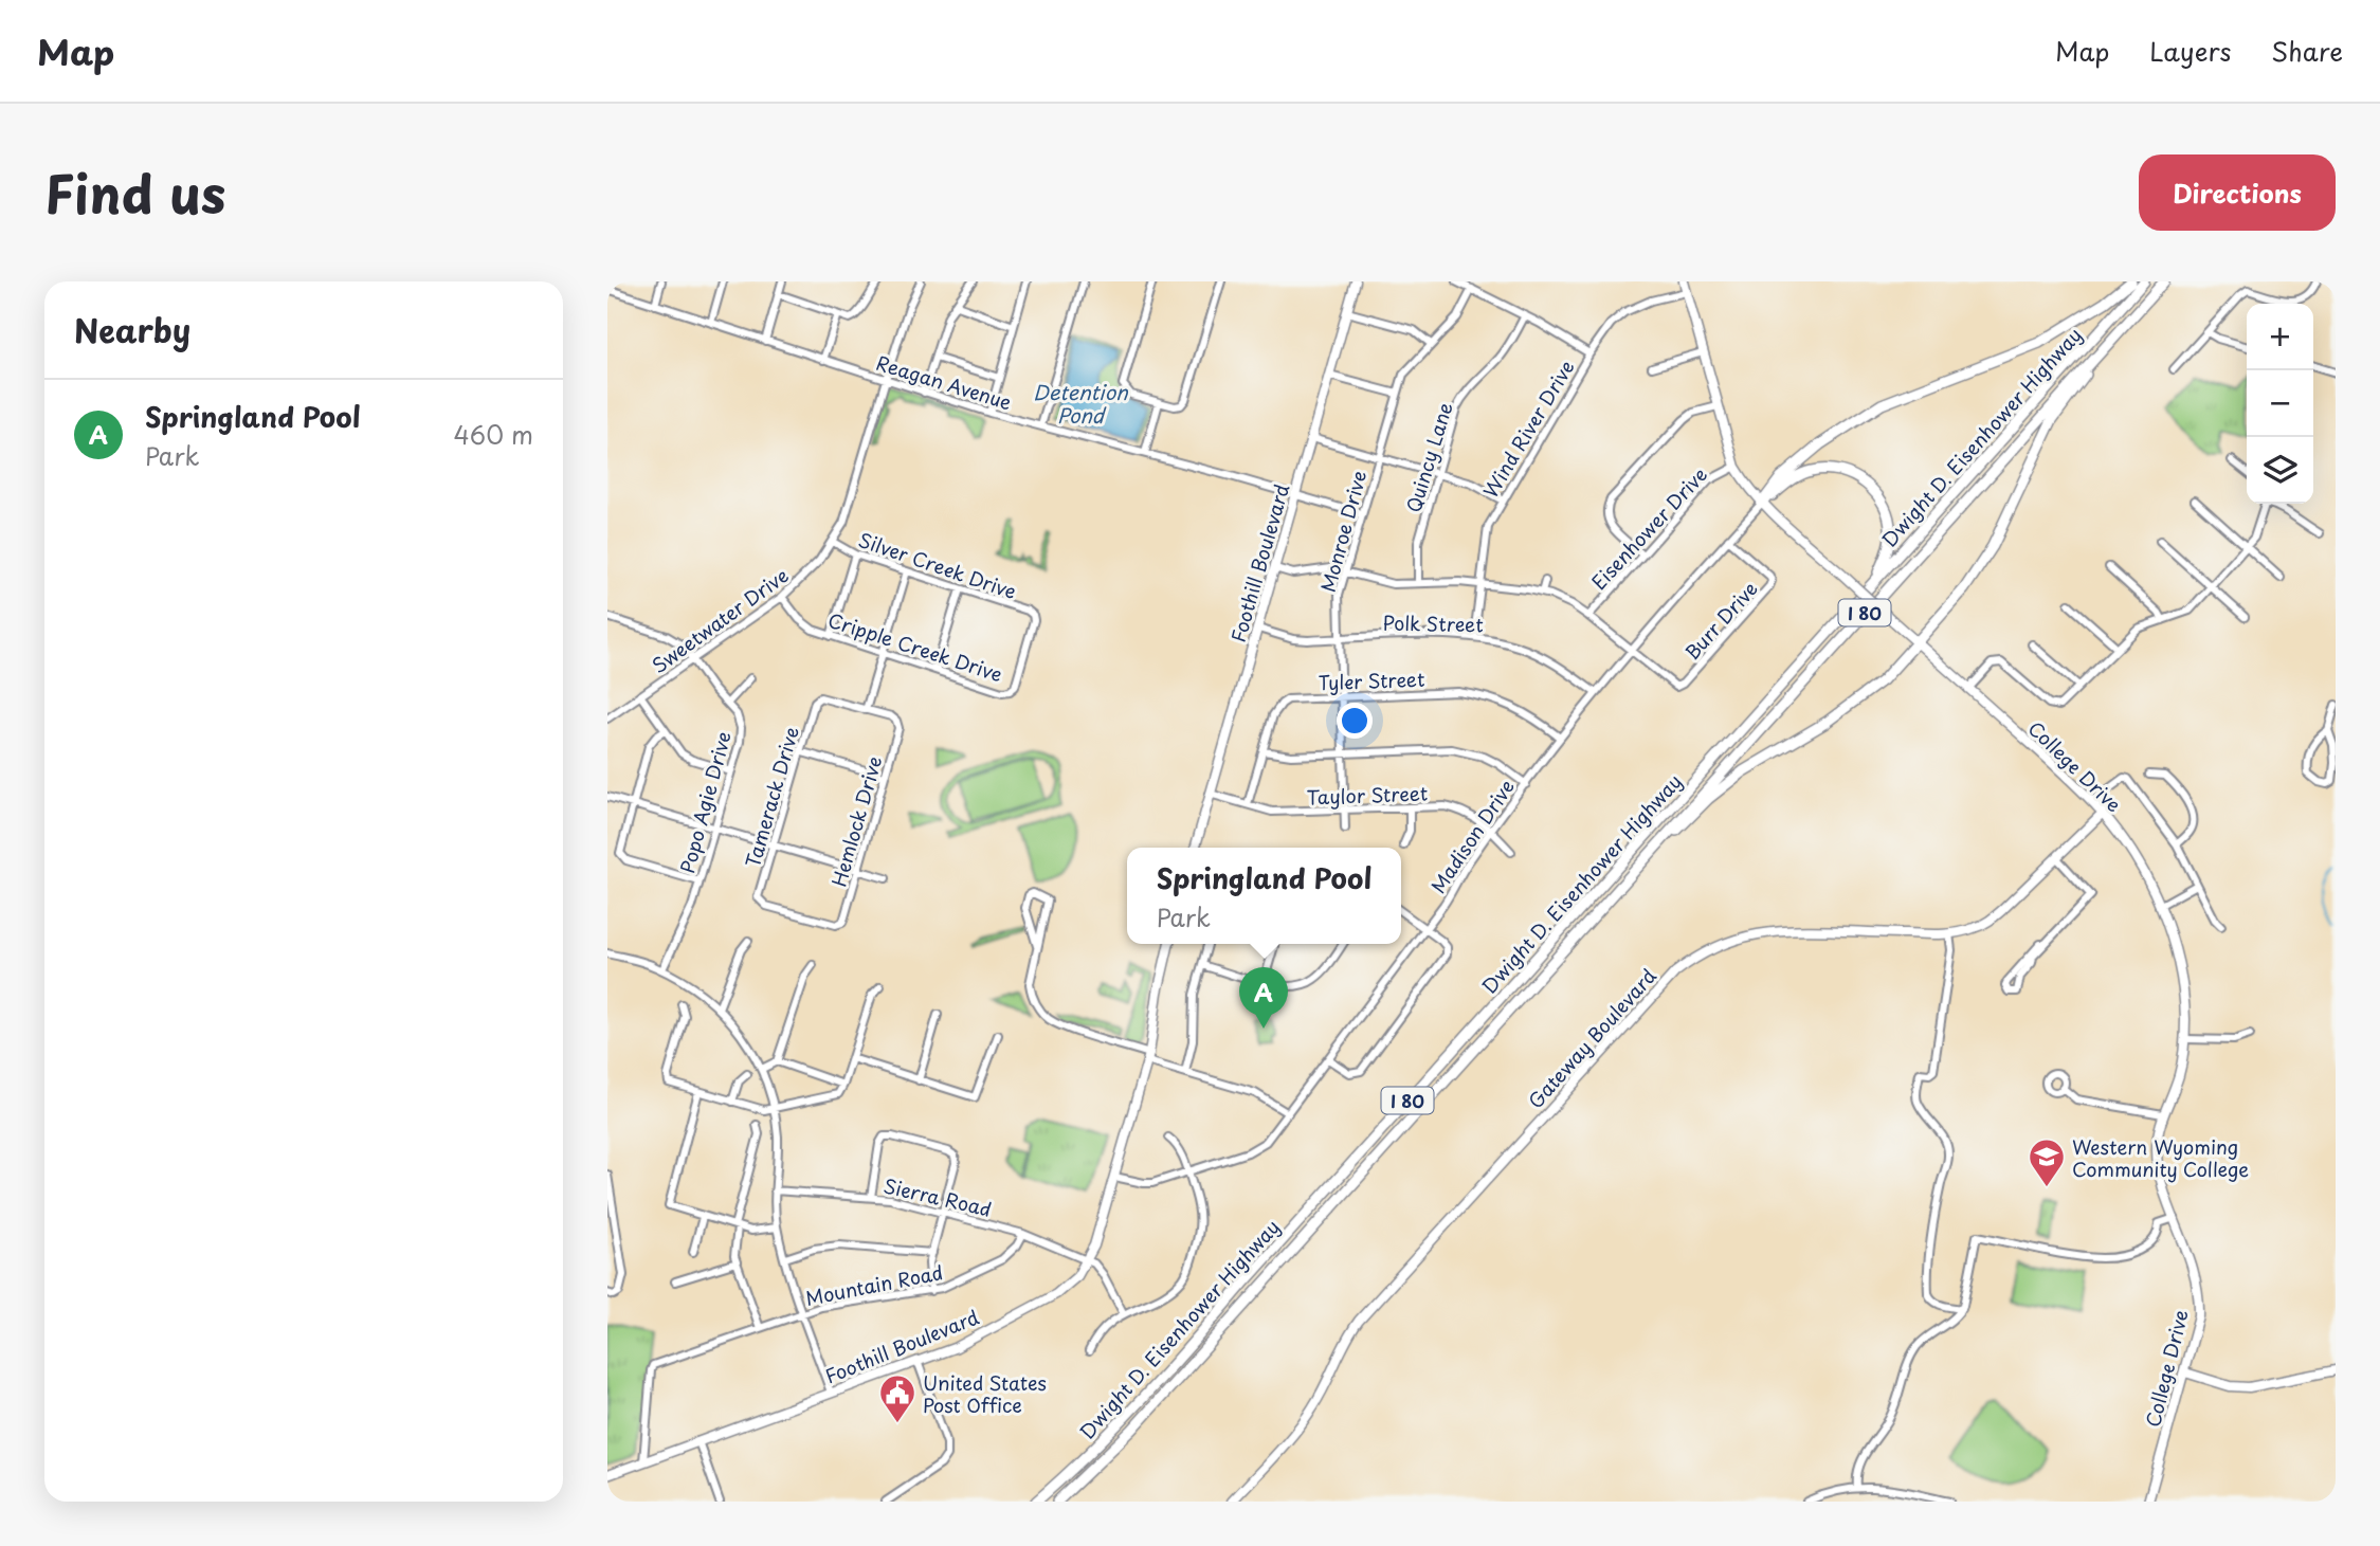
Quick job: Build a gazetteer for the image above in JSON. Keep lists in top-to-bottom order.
{
  "streets": {
    "highway": ["Dwight D. Eisenhower Highway", "I 80"],
    "main road": ["Foothill Boulevard", "College Drive", "Gateway Boulevard"],
    "street": [
      "Reagan Avenue",
      "Wind River Drive",
      "Quincy Lane",
      "Eisenhower Drive",
      "Monroe Drive",
      "Silver Creek Drive",
      "Sweetwater Drive",
      "Burr Drive",
      "Polk Street",
      "Cripple Creek Drive",
      "Tyler Street",
      "Taylor Street",
      "Tamerack Drive",
      "Popo Agie Drive",
      "Hemlock Drive",
      "Madison Drive",
      "Sierra Road",
      "Mountain Road"
    ]
  },
  "crossings": [
    ["Reagan Avenue", "Monroe Drive"],
    ["Reagan Avenue", "Foothill Boulevard"],
    ["Reagan Avenue", "Sweetwater Drive"],
    ["Wind River Drive", "Polk Street"],
    ["Wind River Drive", "College Drive"],
    ["Dwight D. Eisenhower Highway", "I 80"],
    ["Eisenhower Drive", "College Drive"],
    ["Monroe Drive", "Polk Street"],
    ["Monroe Drive", "Tyler Street"],
    ["Monroe Drive", "Taylor Street"],
    ["Foothill Boulevard", "Polk Street"],
    ["Foothill Boulevard", "Taylor Street"],
    ["Foothill Boulevard", "Madison Drive"],
    ["Foothill Boulevard", "Sierra Road"],
    ["Foothill Boulevard", "Mountain Road"],
    ["Silver Creek Drive", "Sweetwater Drive"],
    ["Silver Creek Drive", "Cripple Creek Drive"],
    ["I 80", "College Drive"],
    ["I 80", "Madison Drive"],
    ["Sweetwater Drive", "Cripple Creek Drive"],
    ["Sweetwater Drive", "Popo Agie Drive"],
    ["Burr Drive", "Madison Drive"],
    ["Polk Street", "Madison Drive"],
    ["Tyler Street", "Taylor Street"],
    ["Tyler Street", "Madison Drive"],
    ["College Drive", "Madison Drive"],
    ["College Drive", "Gateway Boulevard"],
    ["Taylor Street", "Madison Drive"],
    ["Tamerack Drive", "Hemlock Drive"],
    ["Sierra Road", "Mountain Road"]
  ],
  "water": ["Detention Pond"],
  "places": {
    "school or university": ["Western Wyoming Community College"],
    "public building": ["United States Post Office"]
  },
  "page": {
    "header": "Map",
    "nav": ["Map", "Layers", "Share"],
    "title": "Find us",
    "buttons": "Directions",
    "heading": "Nearby",
    "map_buttons": ["+", "−"],
    "list": [
      {
        "mark": "A",
        "name": "Springland Pool",
        "note": "Park",
        "value": "460 m"
      }
    ],
    "popup": ["Springland Pool", "Park"],
    "pins": "A"
  }
}
